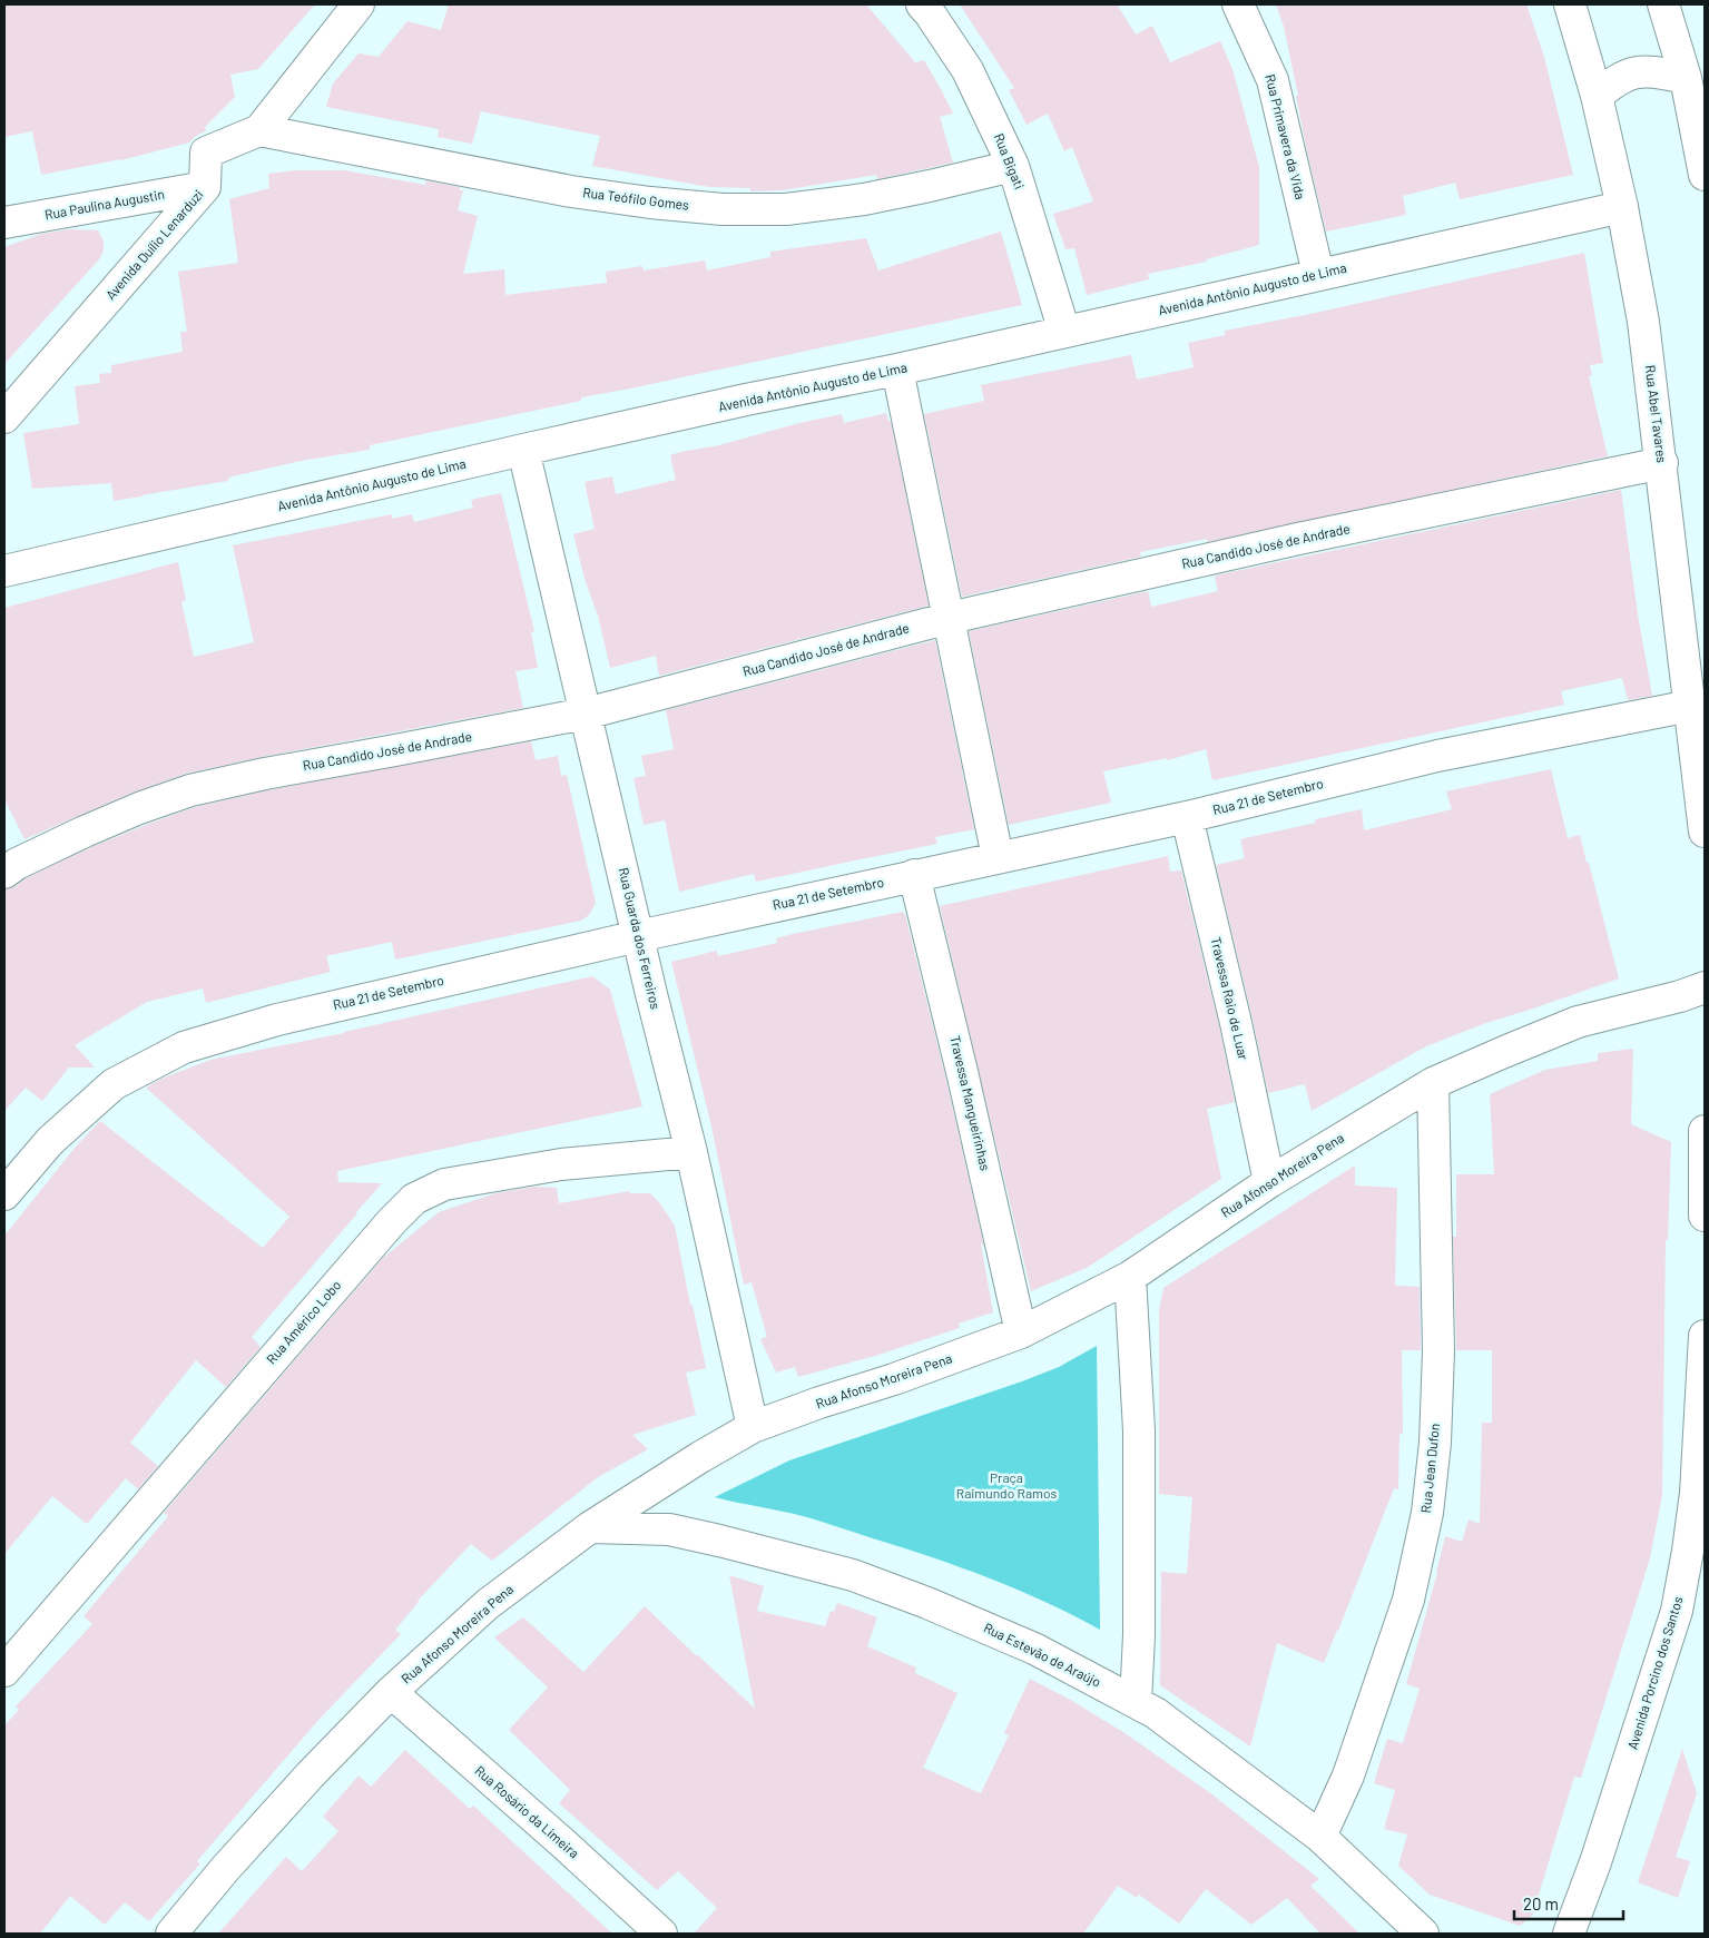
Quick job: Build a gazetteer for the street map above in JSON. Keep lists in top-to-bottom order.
{
  "streets": {
    "street": [
      "Rua Primavera da Vida",
      "Rua Bigati",
      "Rua Teófilo Gomes",
      "Rua Paulina Augustin",
      "Avenida Duílio Lenarduzi",
      "Avenida Antônio Augusto de Lima",
      "Rua Abel Tavares",
      "Rua Candido José de Andrade",
      "Rua 21 de Setembro",
      "Rua Guarda dos Ferreiros",
      "Travessa Raio de Luar",
      "Travessa Mangueirinhas",
      "Rua Afonso Moreira Pena",
      "Rua Américo Lobo",
      "Rua Jean Dufon",
      "Rua Estevão de Araújo",
      "Avenida Porcino dos Santos",
      "Rua Rosário da Limeira"
    ]
  },
  "crossings": [
    ["Rua Primavera da Vida", "Avenida Antônio Augusto de Lima"],
    ["Rua Bigati", "Rua Teófilo Gomes"],
    ["Rua Bigati", "Avenida Antônio Augusto de Lima"],
    ["Rua Teófilo Gomes", "Avenida Duílio Lenarduzi"],
    ["Rua Paulina Augustin", "Avenida Duílio Lenarduzi"],
    ["Avenida Antônio Augusto de Lima", "Rua Abel Tavares"],
    ["Avenida Antônio Augusto de Lima", "Rua Guarda dos Ferreiros"],
    ["Rua Abel Tavares", "Rua Candido José de Andrade"],
    ["Rua Abel Tavares", "Rua 21 de Setembro"],
    ["Rua Candido José de Andrade", "Rua Guarda dos Ferreiros"],
    ["Rua 21 de Setembro", "Rua Guarda dos Ferreiros"],
    ["Rua 21 de Setembro", "Travessa Raio de Luar"],
    ["Rua 21 de Setembro", "Travessa Mangueirinhas"],
    ["Rua Guarda dos Ferreiros", "Rua Afonso Moreira Pena"],
    ["Rua Guarda dos Ferreiros", "Rua Américo Lobo"],
    ["Travessa Raio de Luar", "Rua Afonso Moreira Pena"],
    ["Travessa Mangueirinhas", "Rua Afonso Moreira Pena"],
    ["Rua Afonso Moreira Pena", "Rua Jean Dufon"],
    ["Rua Afonso Moreira Pena", "Rua Estevão de Araújo"],
    ["Rua Afonso Moreira Pena", "Rua Rosário da Limeira"],
    ["Rua Jean Dufon", "Rua Estevão de Araújo"]
  ],
  "parks": ["Praça Raimundo Ramos"],
  "scale_bar": "20 m"
}
